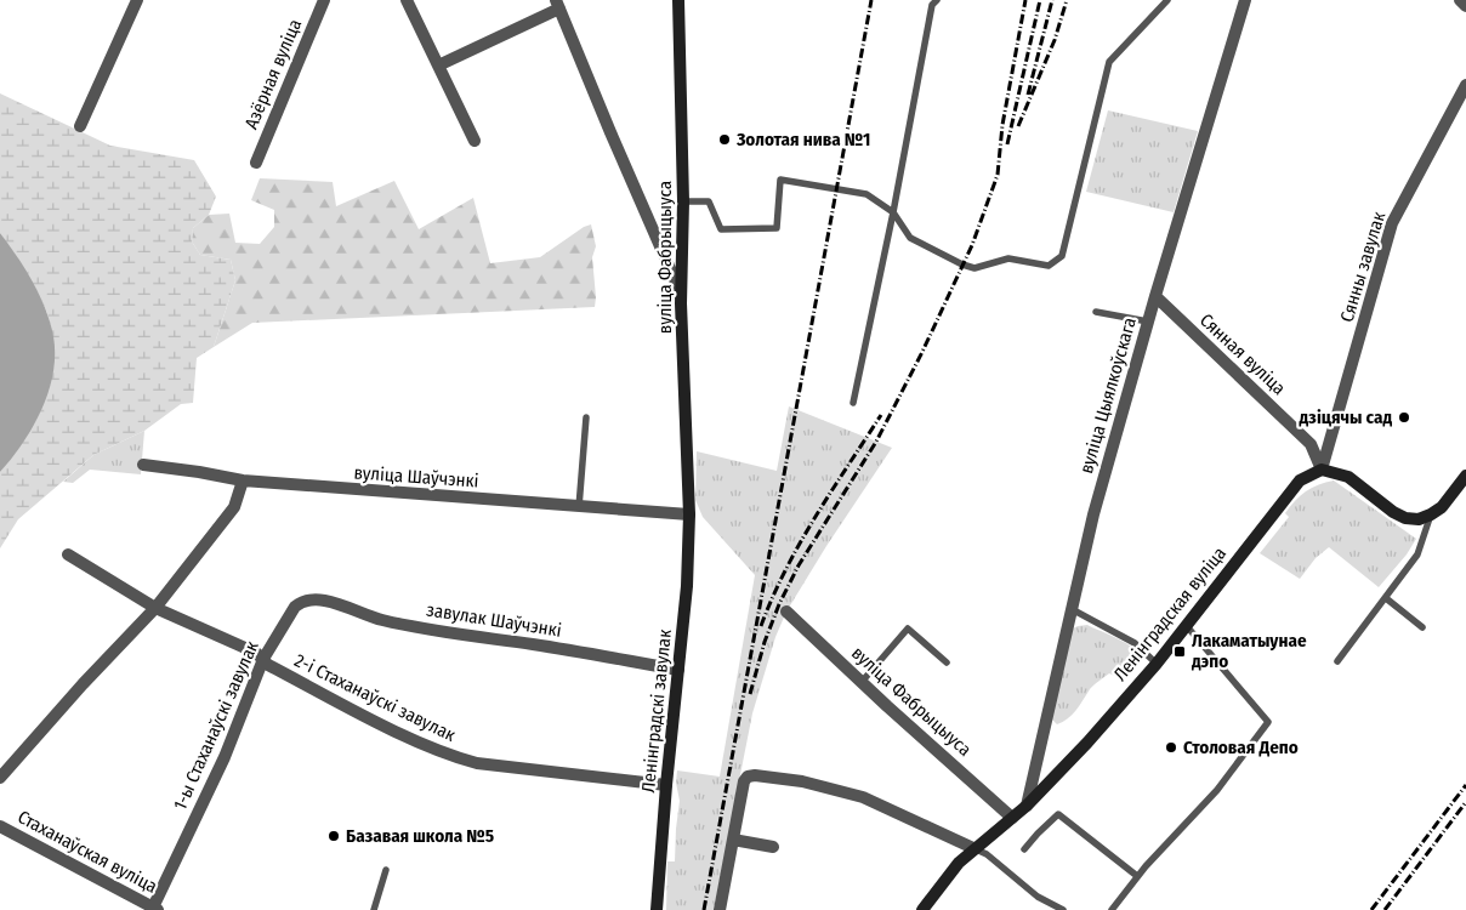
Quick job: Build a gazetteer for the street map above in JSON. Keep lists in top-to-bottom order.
{
  "streets": {
    "street": [
      "Азёрная вуліца",
      "вуліца Фабрыцыуса",
      "Сянны завулак",
      "Сянная вуліца",
      "вуліца Цыялкоўскага",
      "вуліца Шаўчэнкі",
      "Ленінградская вуліца",
      "завулак Шаўчэнкі",
      "2-і Стаханаўскі завулак",
      "Ленінградскі завулак",
      "1-ы Стаханаўскі завулак",
      "Стаханаўская вуліца"
    ]
  },
  "crossings": [
    ["вуліца Фабрыцыуса", "вуліца Шаўчэнкі"],
    ["вуліца Фабрыцыуса", "Ленінградская вуліца"],
    ["вуліца Фабрыцыуса", "Ленінградскі завулак"],
    ["Сянны завулак", "Сянная вуліца"],
    ["Сянны завулак", "Ленінградская вуліца"],
    ["Сянная вуліца", "вуліца Цыялкоўскага"],
    ["Сянная вуліца", "Ленінградская вуліца"],
    ["вуліца Цыялкоўскага", "Ленінградская вуліца"],
    ["вуліца Шаўчэнкі", "Ленінградскі завулак"],
    ["завулак Шаўчэнкі", "Ленінградскі завулак"],
    ["завулак Шаўчэнкі", "1-ы Стаханаўскі завулак"],
    ["2-і Стаханаўскі завулак", "Ленінградскі завулак"],
    ["2-і Стаханаўскі завулак", "1-ы Стаханаўскі завулак"],
    ["1-ы Стаханаўскі завулак", "Стаханаўская вуліца"]
  ],
  "places": {
    "other": [
      "Золотая нива №1",
      "дзіцячы сад",
      "Столовая Депо",
      "Базавая школа №5"
    ],
    "transit": ["Лакаматыунае дэпо"]
  }
}
